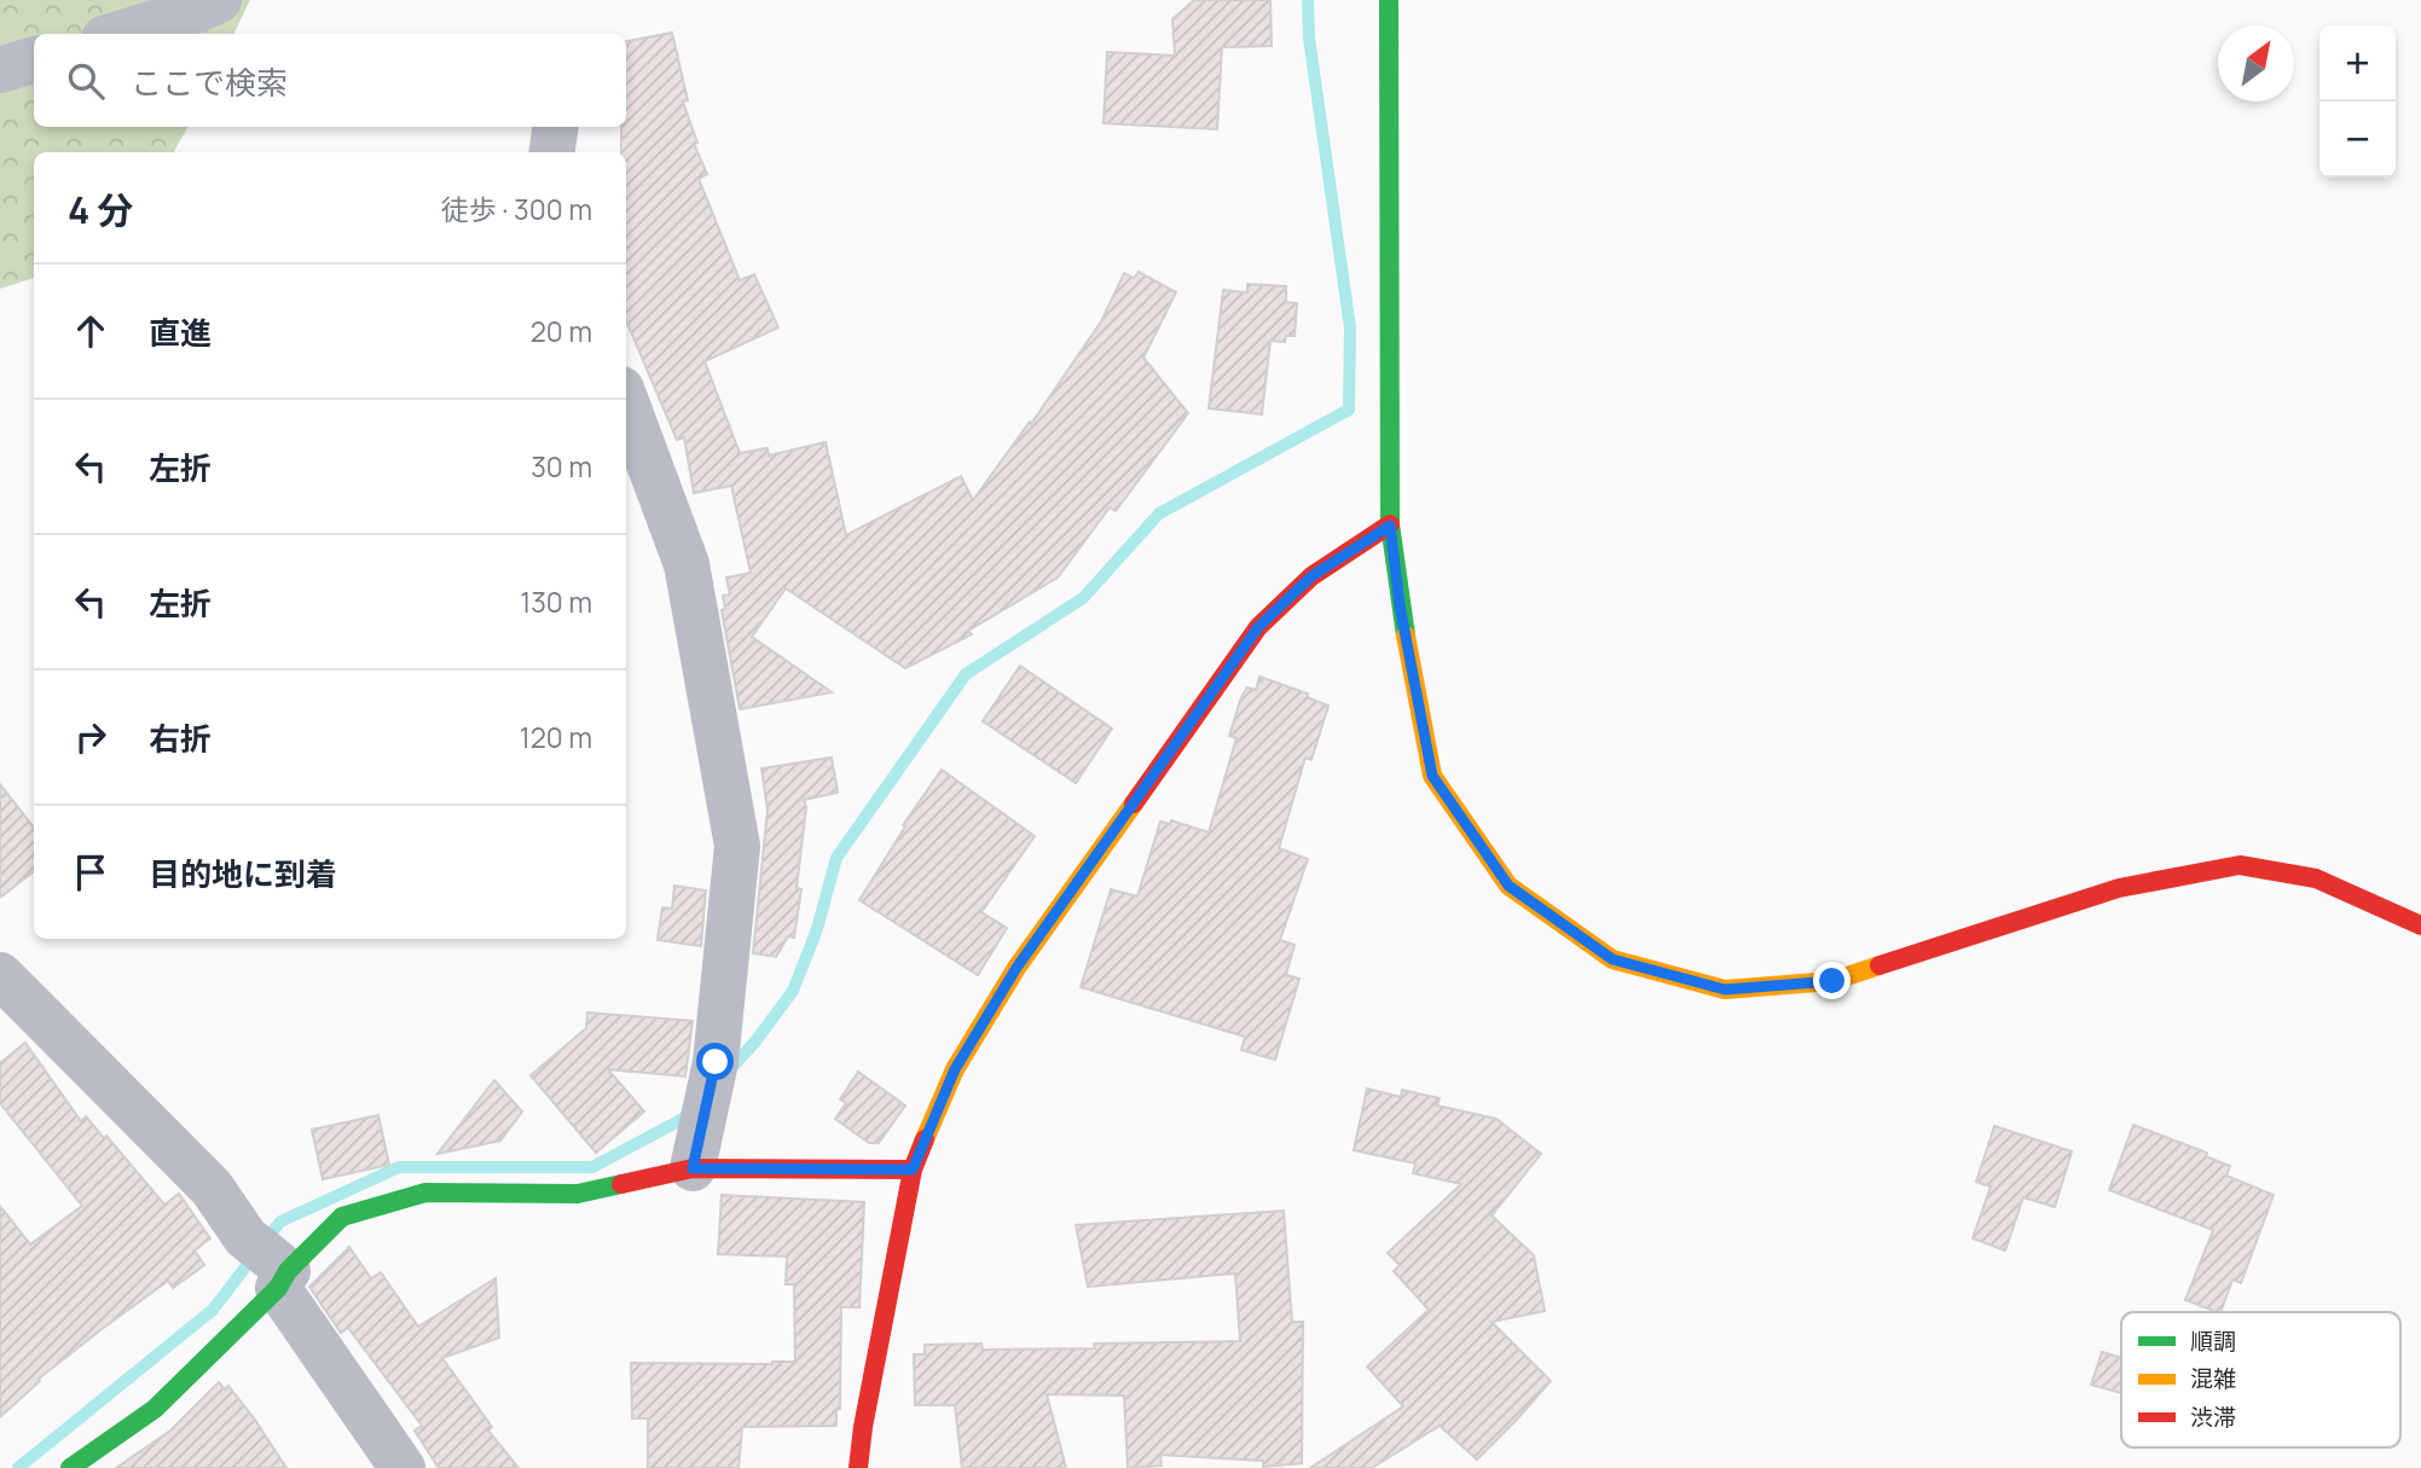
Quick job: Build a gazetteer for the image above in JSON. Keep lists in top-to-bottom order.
{
  "legend": ["順調", "混雑", "渋滞"],
  "north": "top right",
  "page": {
    "map_buttons": ["+", "−"],
    "search": "ここで検索",
    "heading": ["4 分", "徒歩 · 300 m"],
    "list": [
      ["直進", "20 m"],
      ["左折", "30 m"],
      ["左折", "130 m"],
      ["右折", "120 m"],
      "目的地に到着"
    ]
  }
}
